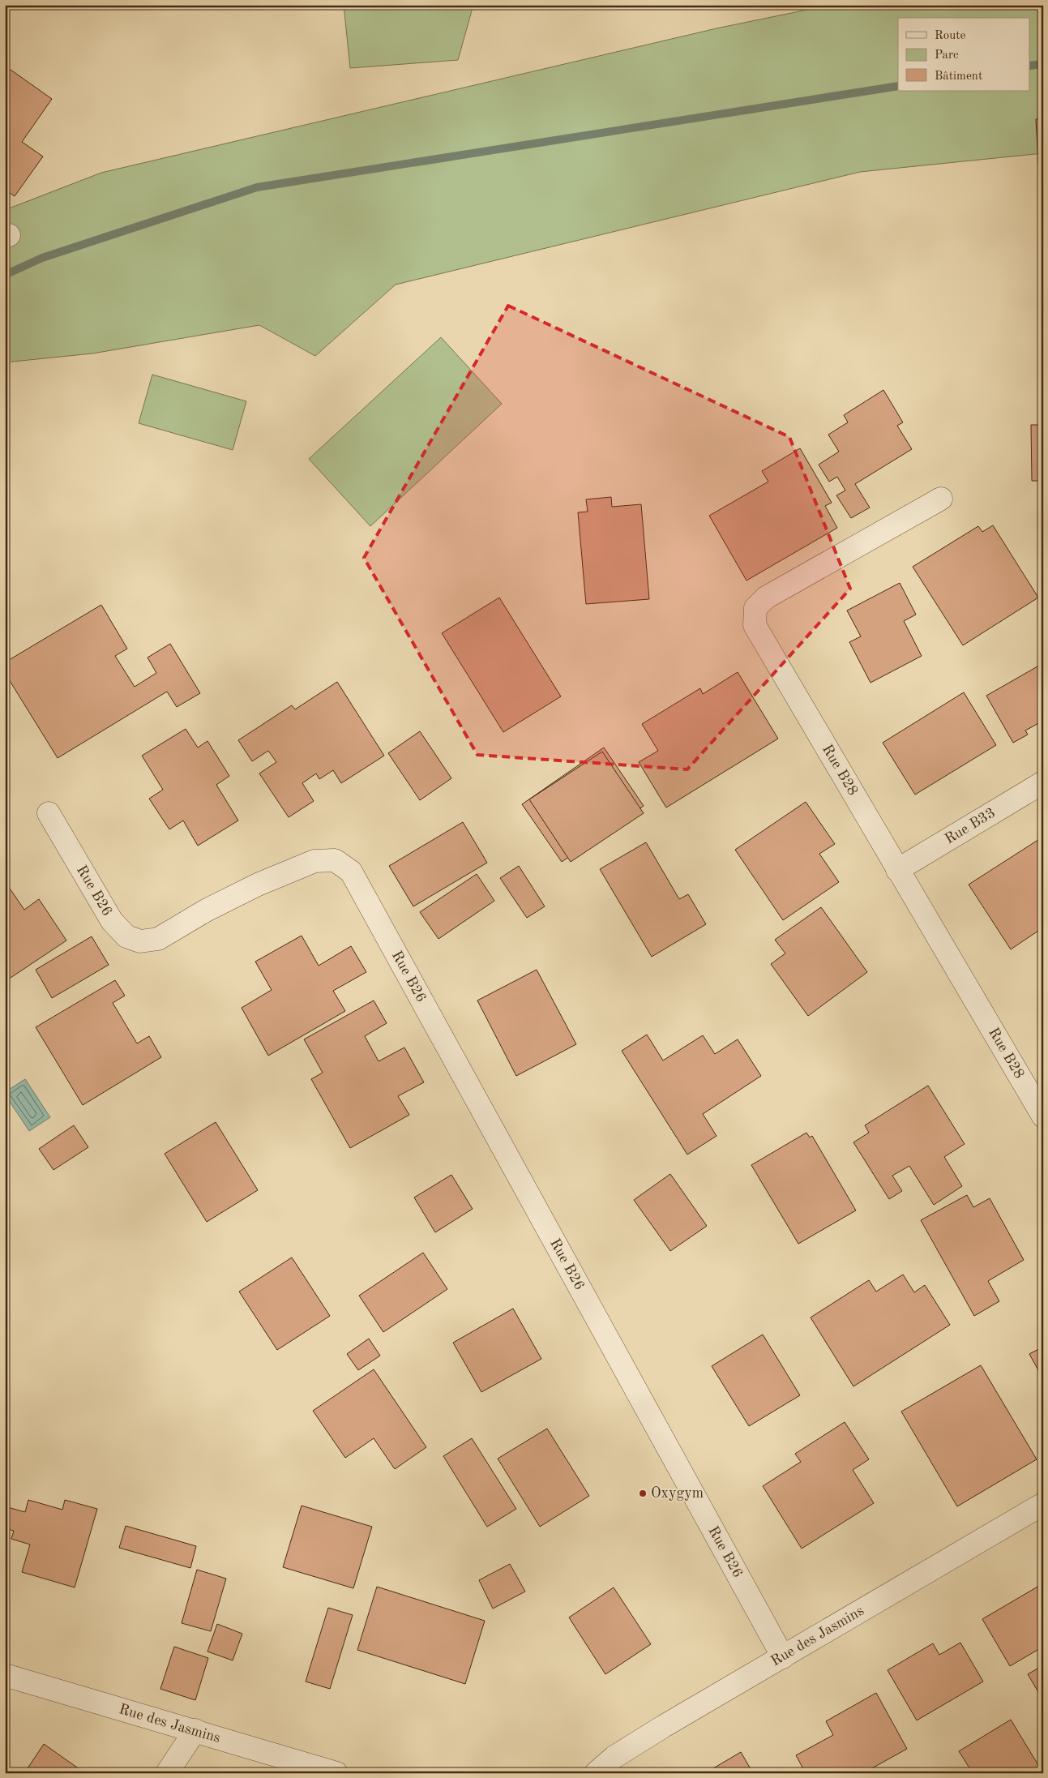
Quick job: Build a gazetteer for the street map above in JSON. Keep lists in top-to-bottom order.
{
  "streets": {
    "street": [
      "Rue B28",
      "Rue B33",
      "Rue B26",
      "Rue des Jasmins"
    ]
  },
  "crossings": [
    ["Rue B28", "Rue B33"],
    ["Rue B26", "Rue des Jasmins"]
  ],
  "places": ["Oxygym"],
  "legend": ["Route", "Parc", "Bâtiment"]
}
